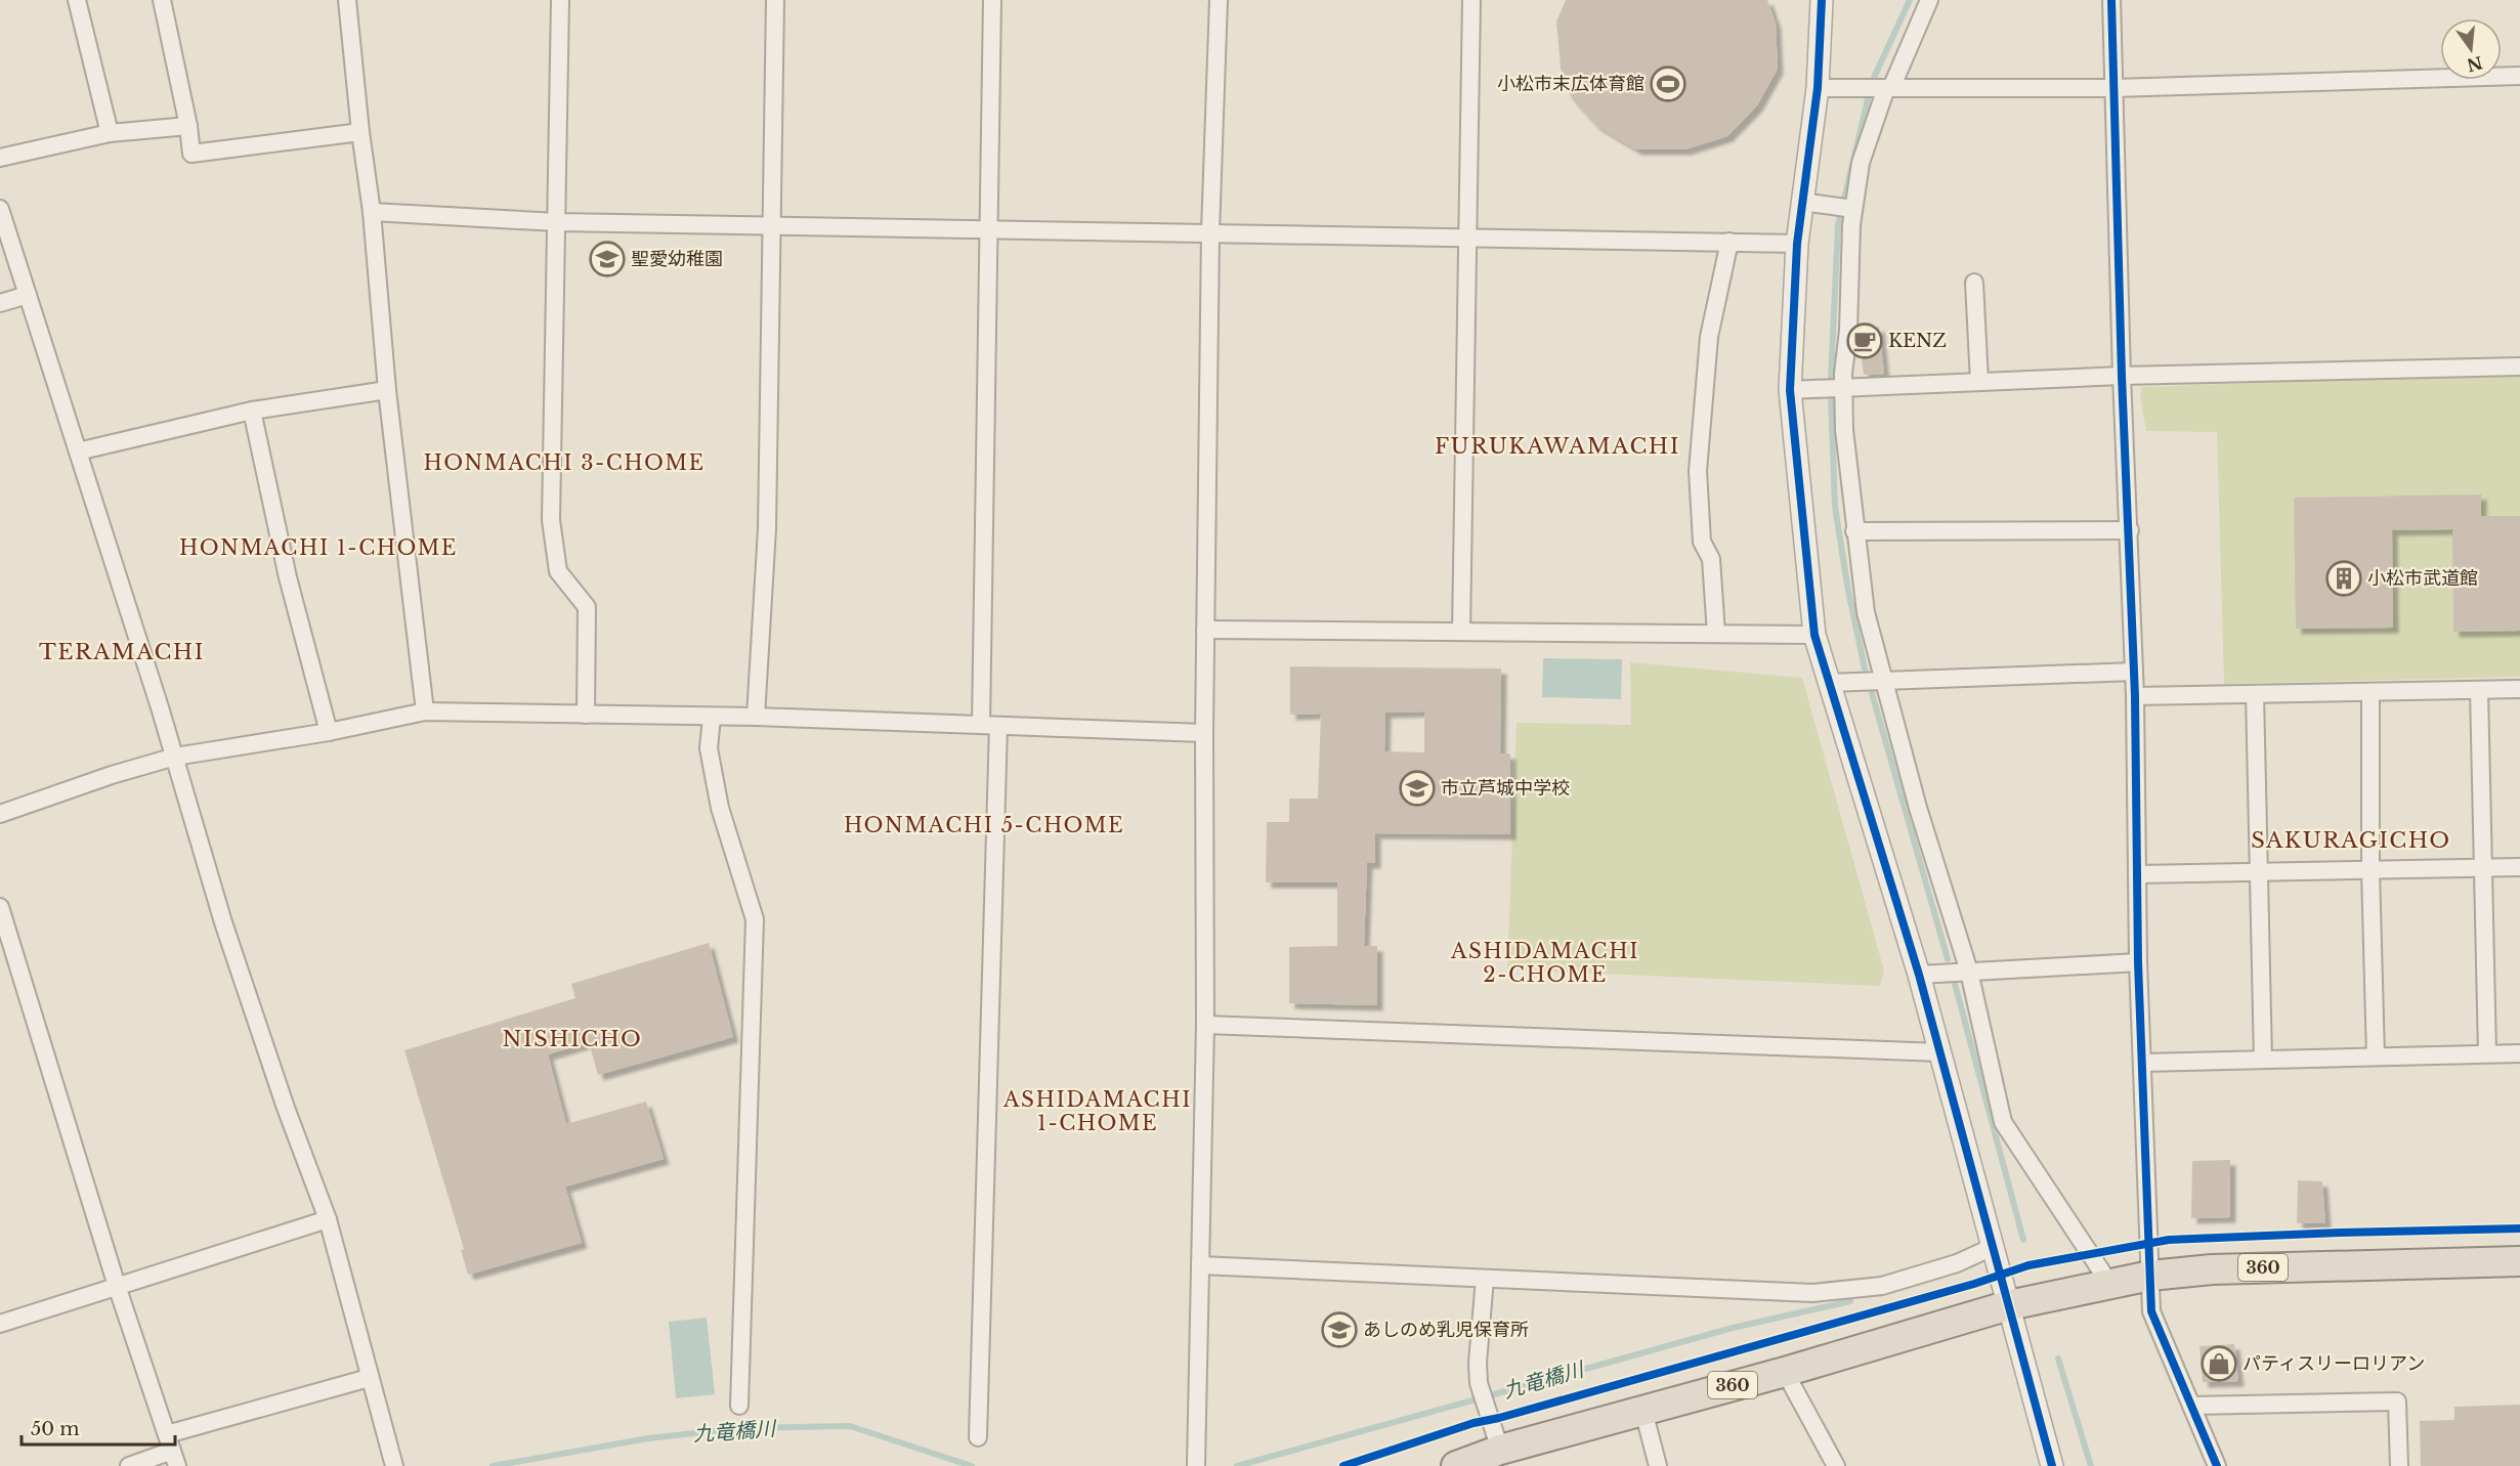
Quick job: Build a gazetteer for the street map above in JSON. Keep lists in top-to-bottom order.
{
  "streets": {
    "highway": ["360"]
  },
  "districts": [
    "FURUKAWAMACHI",
    "HONMACHI 3-CHOME",
    "HONMACHI 1-CHOME",
    "TERAMACHI",
    "HONMACHI 5-CHOME",
    "SAKURAGICHO",
    "ASHIDAMACHI 2-CHOME",
    "NISHICHO",
    "ASHIDAMACHI 1-CHOME"
  ],
  "water": ["九竜橋川"],
  "places": {
    "sports": ["小松市末広体育館"],
    "school or university": ["聖愛幼稚園", "市立芦城中学校", "あしのめ乳児保育所"],
    "cafe": ["KENZ"],
    "building": ["小松市武道館"],
    "shop": ["パティスリーロリアン"]
  },
  "scale_bar": "50 m",
  "north": "bottom"
}
